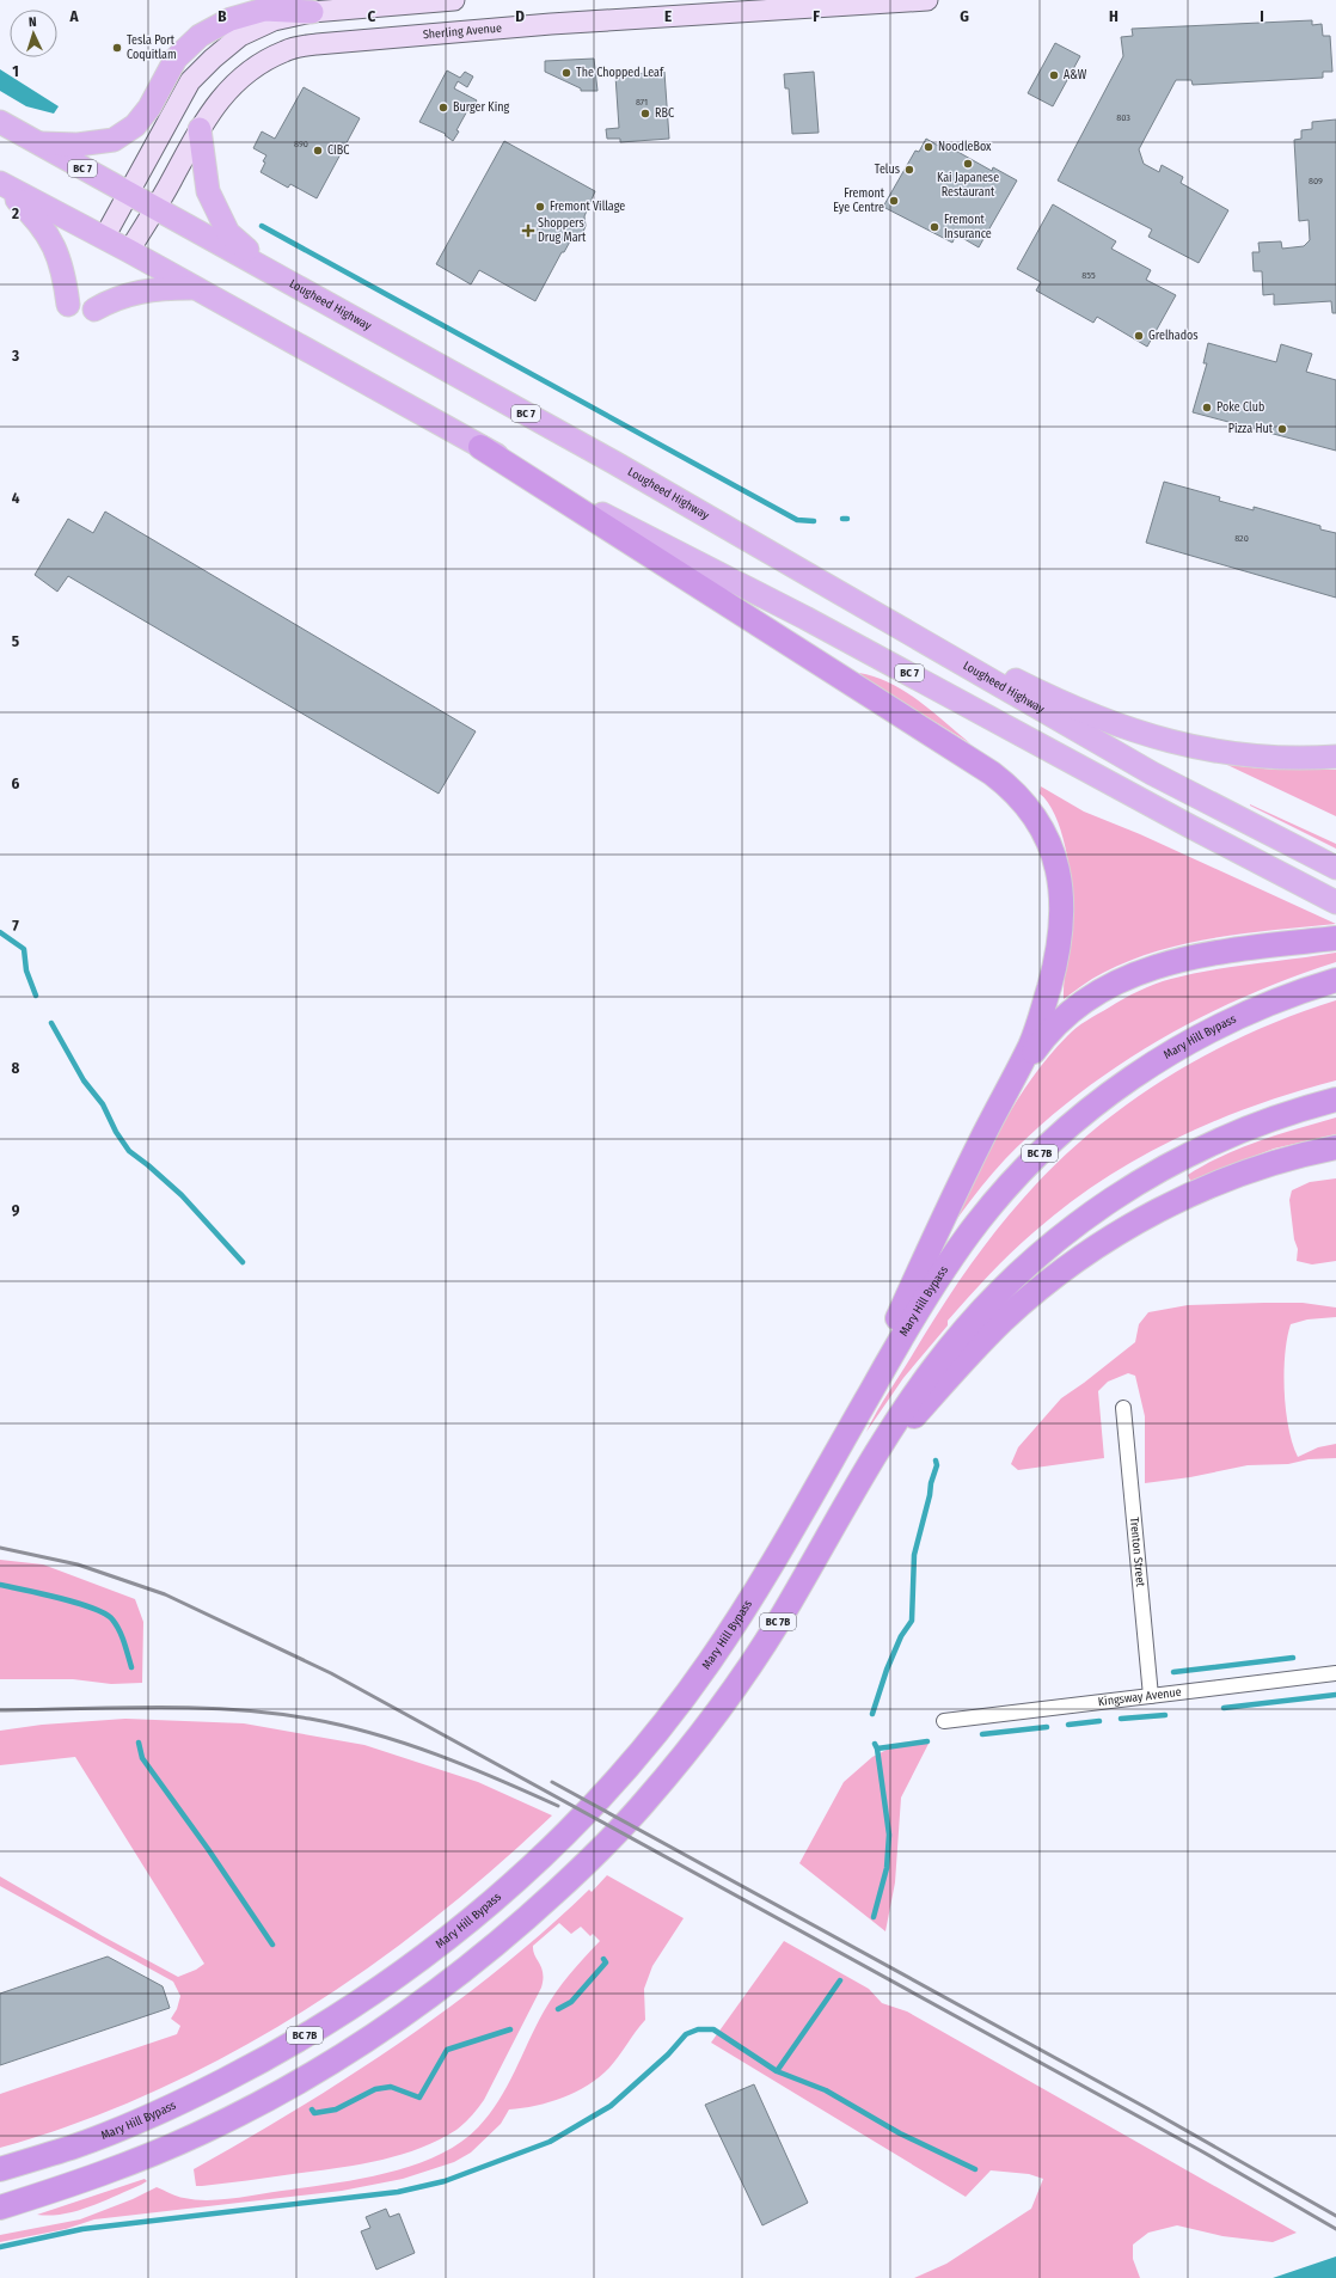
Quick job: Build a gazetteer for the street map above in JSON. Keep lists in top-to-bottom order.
{
  "streets": {
    "highway": ["Mary Hill Bypass", "BC 7B"],
    "main road": ["Sherling Avenue", "BC 7", "Lougheed Highway"],
    "street": ["Trenton Street", "Kingsway Avenue"]
  },
  "crossings": [
    ["Sherling Avenue", "BC 7"],
    ["Sherling Avenue", "Lougheed Highway"],
    ["Trenton Street", "Kingsway Avenue"]
  ],
  "places": {
    "other": [
      "Tesla Port Coquitlam",
      "The Chopped Leaf",
      "A&W",
      "Burger King",
      "RBC",
      "NoodleBox",
      "CIBC",
      "Kai Japanese Restaurant",
      "Telus",
      "Fremont Eye Centre",
      "Fremont Village",
      "Fremont Insurance",
      "Grelhados",
      "Poke Club",
      "Pizza Hut"
    ],
    "health": ["Shoppers Drug Mart"]
  },
  "house_numbers": [
    "871",
    "803",
    "890",
    "809",
    "855",
    "820"
  ],
  "north": "top",
  "grid": {
    "columns": [
      "A",
      "B",
      "C",
      "D",
      "E",
      "F",
      "G",
      "H",
      "I"
    ],
    "rows": [
      "1",
      "2",
      "3",
      "4",
      "5",
      "6",
      "7",
      "8",
      "9"
    ]
  }
}
